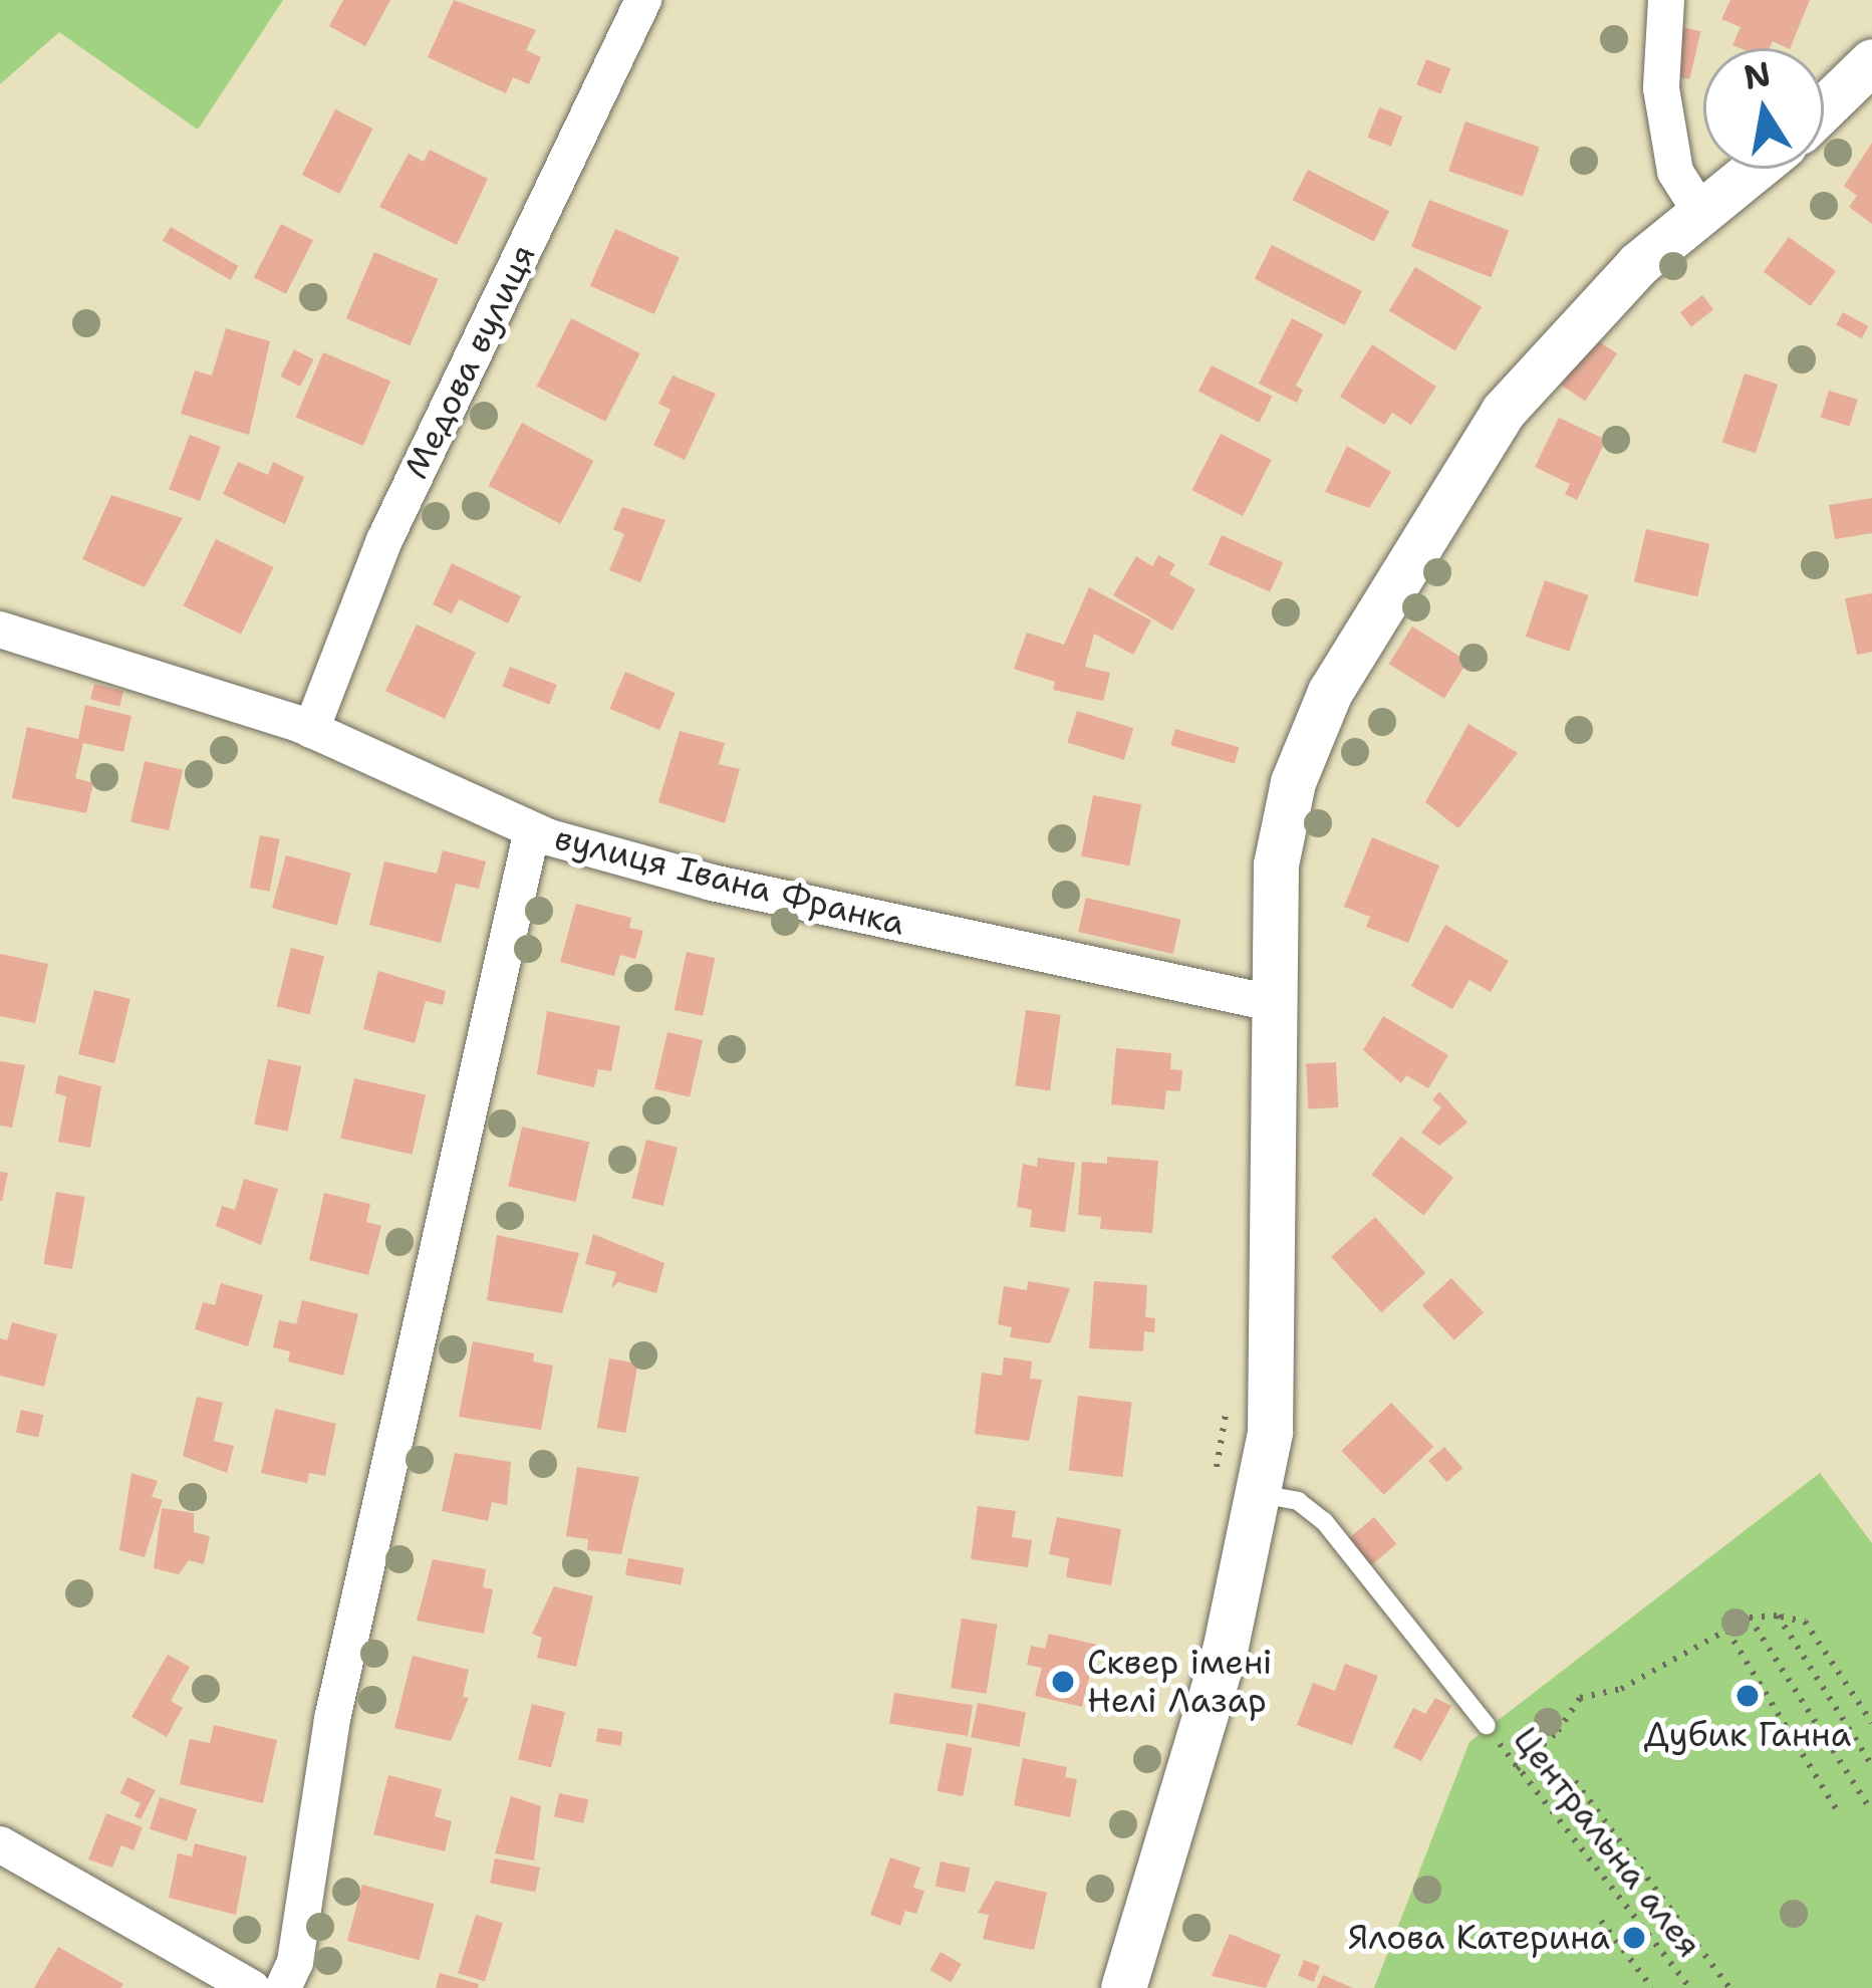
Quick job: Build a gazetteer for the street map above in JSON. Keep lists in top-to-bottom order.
{
  "streets": {
    "street": ["Медова вулиця", "вулиця Івана Франка"],
    "path": ["Центральна алея"]
  },
  "crossings": [
    ["Медова вулиця", "вулиця Івана Франка"]
  ],
  "places": ["Сквер імені Нелі Лазар", "Дубик Ганна", "Ялова Катерина"],
  "north": "top"
}
